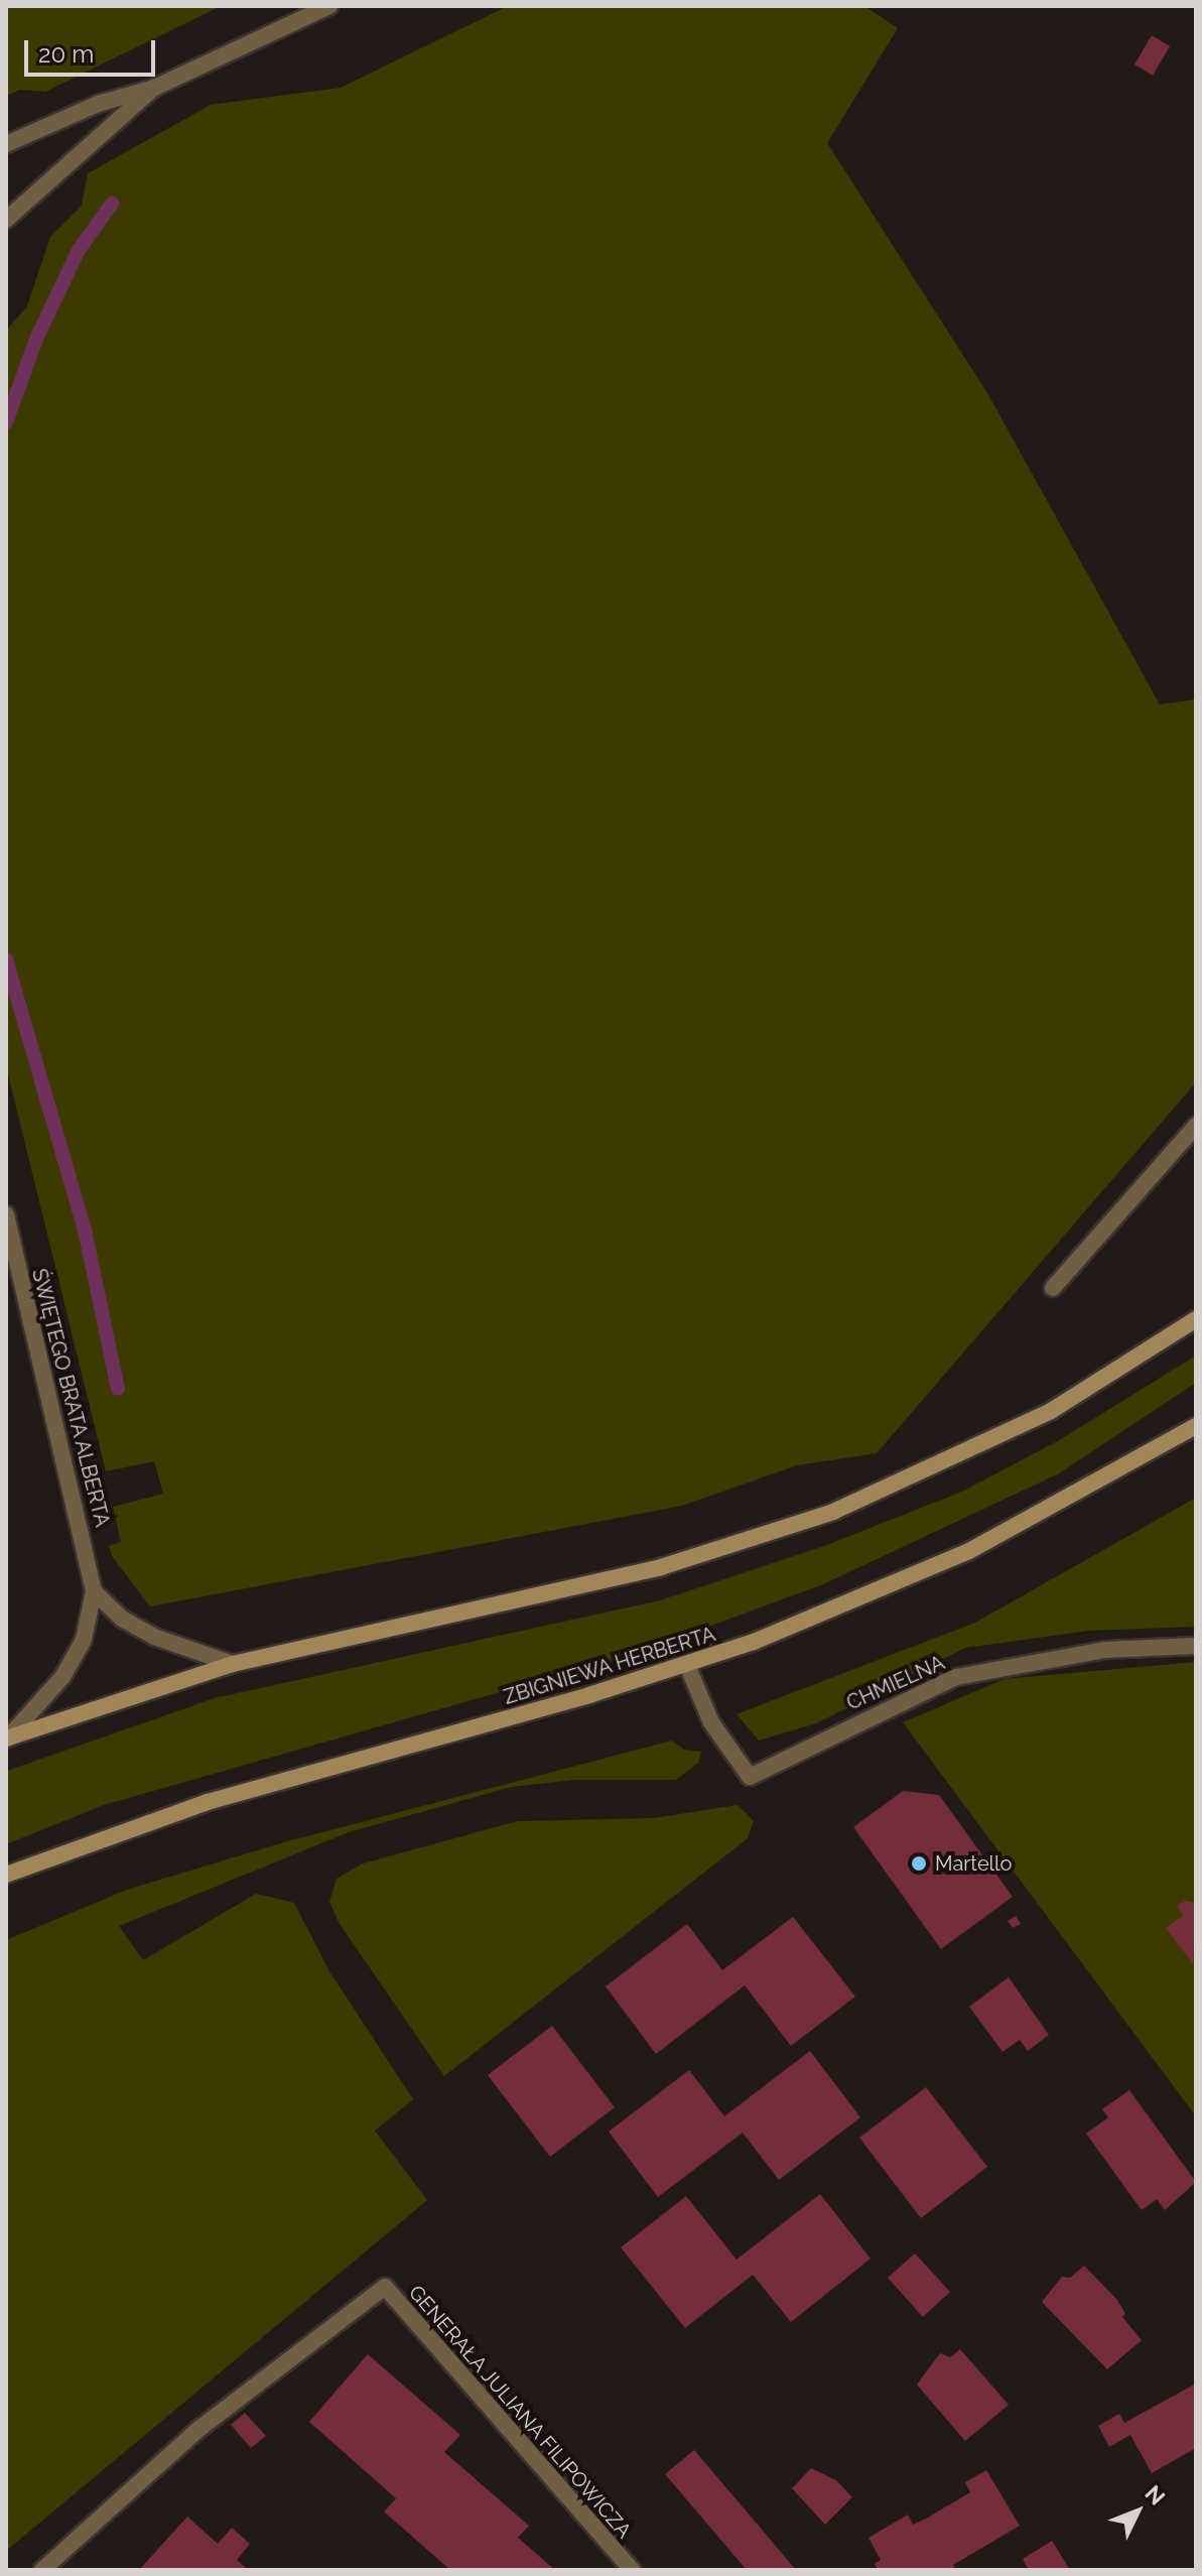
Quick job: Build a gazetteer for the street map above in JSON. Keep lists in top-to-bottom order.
{
  "streets": {
    "main road": ["ZBIGNIEWA HERBERTA"],
    "street": ["ŚWIĘTEGO BRATA ALBERTA", "CHMIELNA", "GENERAŁA JULIANA FILIPOWICZA"]
  },
  "crossings": [
    ["ZBIGNIEWA HERBERTA", "CHMIELNA"]
  ],
  "places": ["Martello"],
  "scale_bar": "20 m",
  "north": "top right"
}
